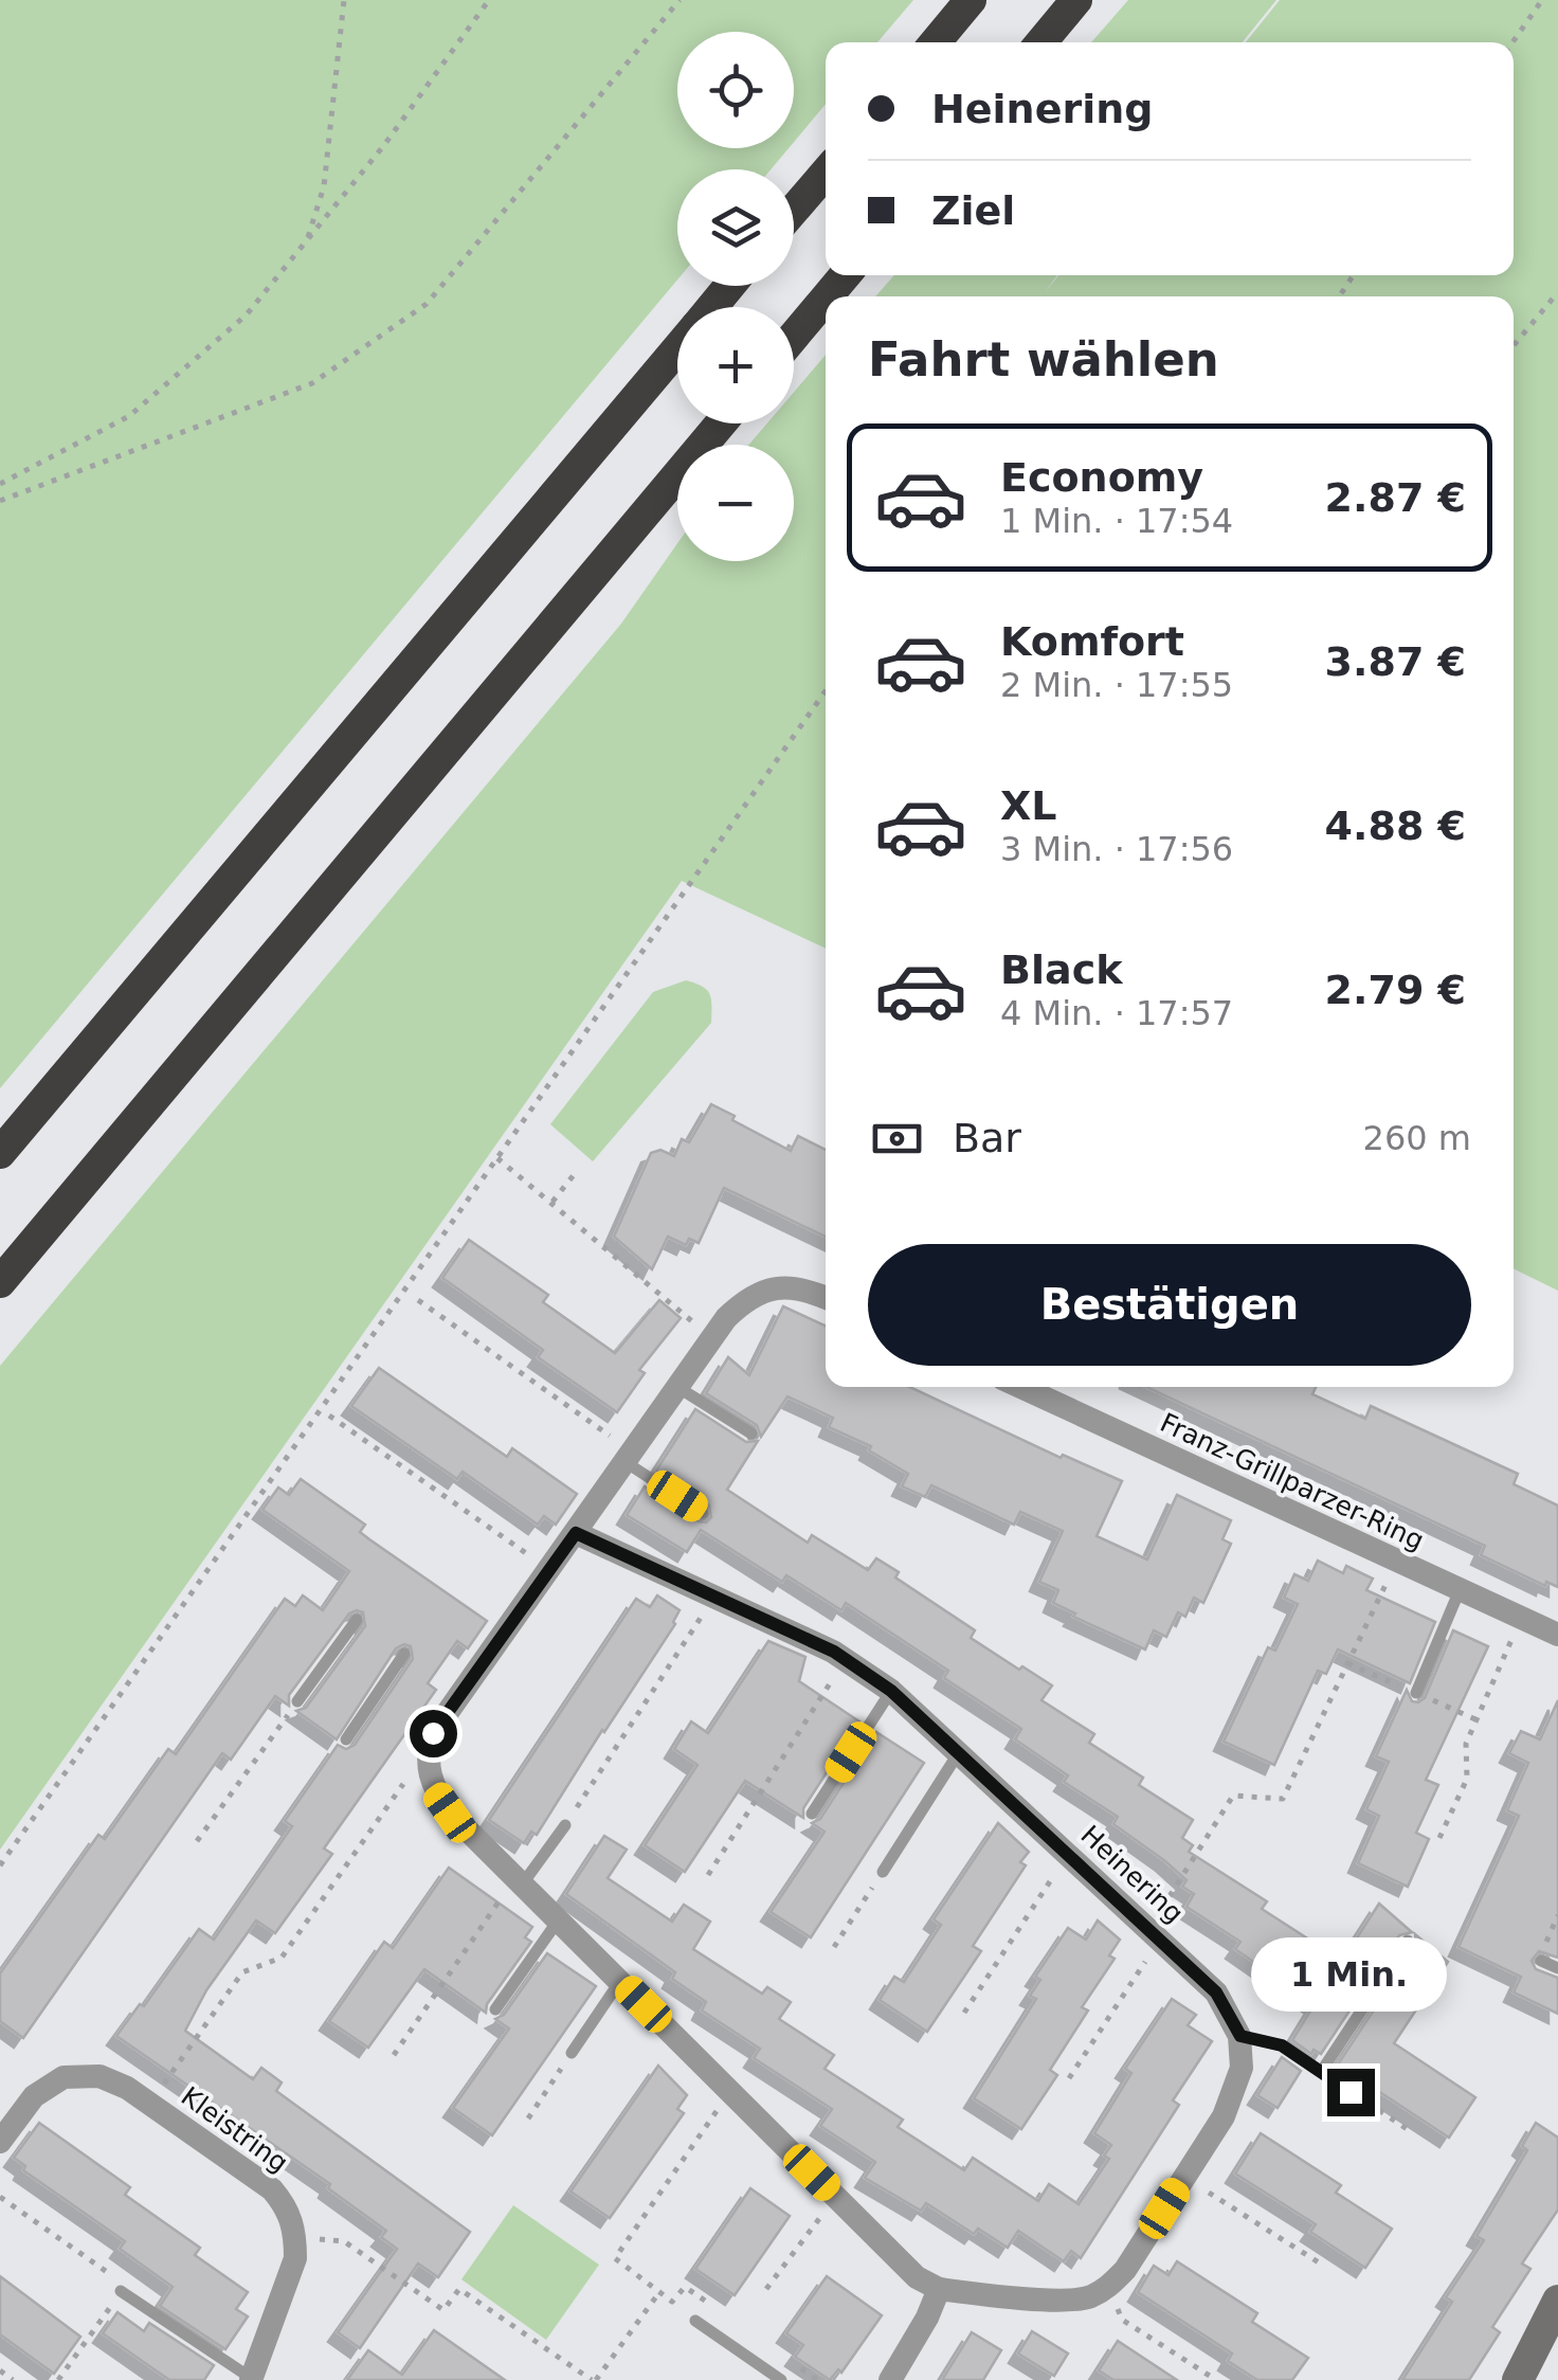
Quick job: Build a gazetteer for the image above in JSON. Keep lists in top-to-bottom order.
{
  "streets": {
    "street": ["Franz-Grillparzer-Ring", "Heinering", "Kleistring"]
  },
  "page": {
    "map_buttons": ["+", "−"],
    "banner": ["Heinering", "Ziel"],
    "heading": "Fahrt wählen",
    "list": [
      {
        "name": "Economy",
        "note": "1 Min. · 17:54",
        "value": "2.87 €"
      },
      {
        "name": "Komfort",
        "note": "2 Min. · 17:55",
        "value": "3.87 €"
      },
      {
        "name": "XL",
        "note": "3 Min. · 17:56",
        "value": "4.88 €"
      },
      {
        "name": "Black",
        "note": "4 Min. · 17:57",
        "value": "2.79 €"
      }
    ],
    "pay": ["Bar", "260 m"],
    "buttons": "Bestätigen",
    "bubble": "1 Min."
  }
}
